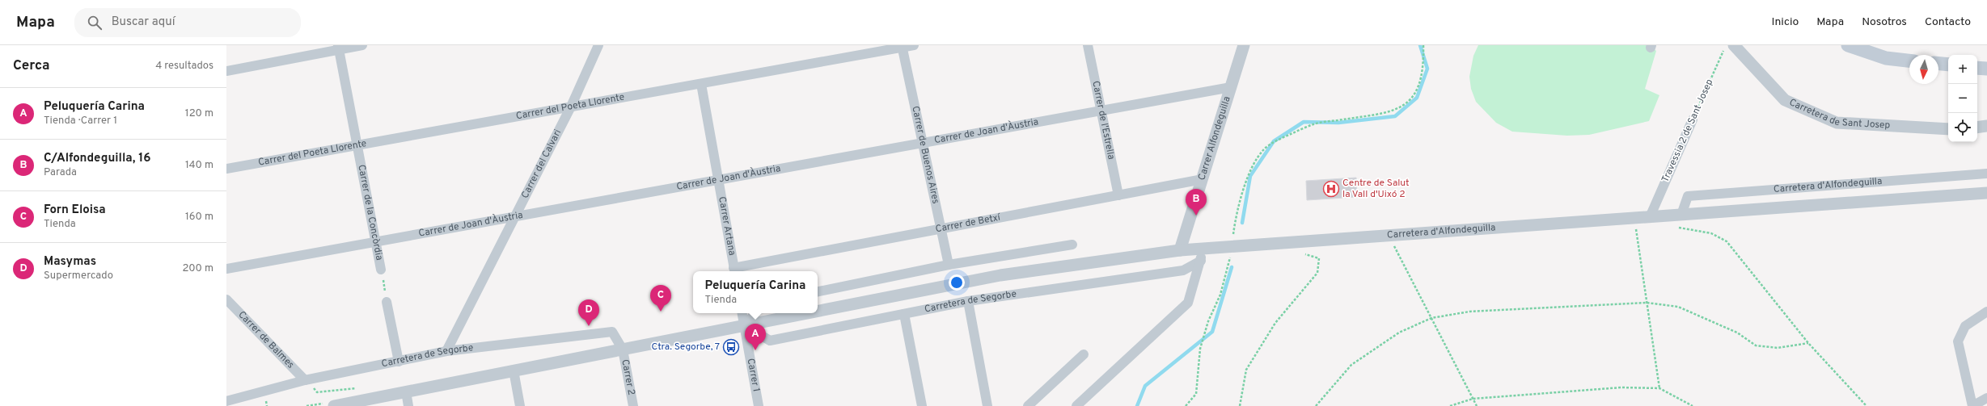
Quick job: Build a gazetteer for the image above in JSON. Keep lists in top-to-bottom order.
{
  "streets": {
    "street": [
      "Carrer del Poeta Llorente",
      "Carretera de Sant Josep",
      "Carrer de l'Estrella",
      "Travessia 2 de Sant Josep",
      "Carrer de Joan d'Àustria",
      "Carrer Alfondeguilla",
      "Carrer de Buenos Aires",
      "Carrer del Calvari",
      "Carretera d'Alfondeguilla",
      "Carrer de la Concòrdia",
      "Carrer de Betxí",
      "Carrer Artana",
      "Carretera de Segorbe",
      "Carrer de Balmes",
      "Carrer 1",
      "Carrer 2"
    ]
  },
  "crossings": [
    ["Carrer del Poeta Llorente", "Carrer de Buenos Aires"],
    ["Carrer del Poeta Llorente", "Carrer del Calvari"],
    ["Carrer del Poeta Llorente", "Carrer de la Concòrdia"],
    ["Carrer del Poeta Llorente", "Carrer Artana"],
    ["Carretera de Sant Josep", "Travessia 2 de Sant Josep"],
    ["Carrer de l'Estrella", "Carrer de Joan d'Àustria"],
    ["Carrer de l'Estrella", "Carrer de Betxí"],
    ["Travessia 2 de Sant Josep", "Carretera d'Alfondeguilla"],
    ["Carrer de Joan d'Àustria", "Carrer Alfondeguilla"],
    ["Carrer de Joan d'Àustria", "Carrer de Buenos Aires"],
    ["Carrer de Joan d'Àustria", "Carrer del Calvari"],
    ["Carrer de Joan d'Àustria", "Carrer de la Concòrdia"],
    ["Carrer de Joan d'Àustria", "Carrer Artana"],
    ["Carrer Alfondeguilla", "Carrer de Betxí"],
    ["Carrer Alfondeguilla", "Carretera de Segorbe"],
    ["Carrer de Buenos Aires", "Carrer de Betxí"],
    ["Carrer del Calvari", "Carretera de Segorbe"],
    ["Carretera d'Alfondeguilla", "Carretera de Segorbe"],
    ["Carrer de Betxí", "Carrer Artana"],
    ["Carretera de Segorbe", "Carrer de Balmes"],
    ["Carretera de Segorbe", "Carrer 1"],
    ["Carretera de Segorbe", "Carrer 2"]
  ],
  "places": {
    "hospital": ["Centre de Salut la Vall d'Uixó 2"],
    "bus stop": ["Ctra. Segorbe, 7"]
  },
  "north": "bottom",
  "page": {
    "header": "Mapa",
    "search": "Buscar aquí",
    "nav": [
      "Inicio",
      "Mapa",
      "Nosotros",
      "Contacto"
    ],
    "heading": ["Cerca", "4 resultados"],
    "map_buttons": ["+", "−"],
    "list": [
      {
        "mark": "A",
        "name": "Peluquería Carina",
        "note": "Tienda · Carrer 1",
        "value": "120 m"
      },
      {
        "mark": "B",
        "name": "C/Alfondeguilla, 16",
        "note": "Parada",
        "value": "140 m"
      },
      {
        "mark": "C",
        "name": "Forn Eloisa",
        "note": "Tienda",
        "value": "160 m"
      },
      {
        "mark": "D",
        "name": "Masymas",
        "note": "Supermercado",
        "value": "200 m"
      }
    ],
    "pins": [
      "B",
      "C",
      "D",
      "A"
    ],
    "popup": ["Peluquería Carina", "Tienda"]
  }
}
